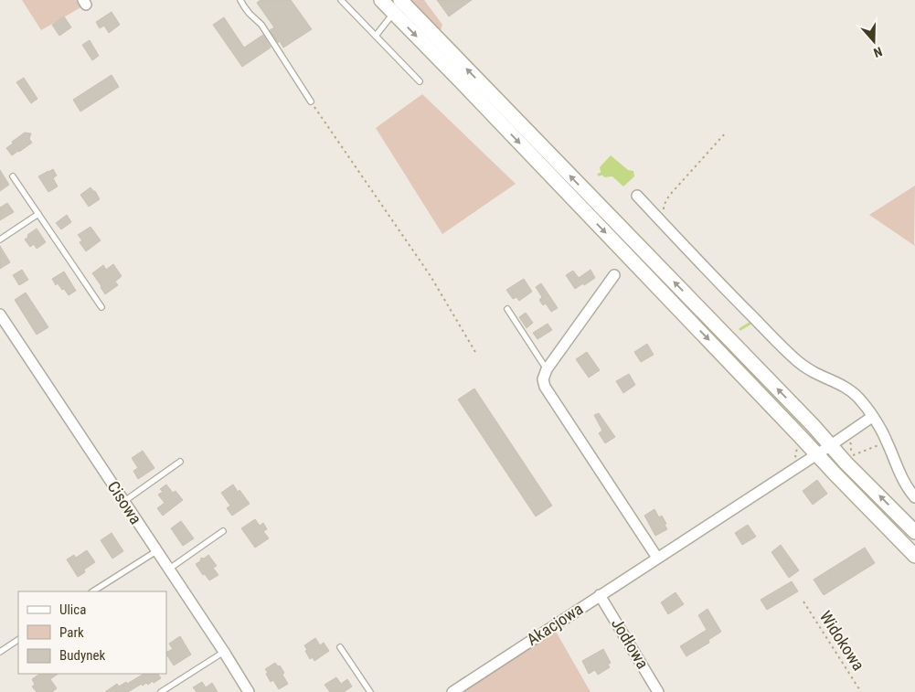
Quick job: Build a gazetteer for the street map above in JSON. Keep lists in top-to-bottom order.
{
  "streets": {
    "street": ["Cisowa", "Akacjowa", "Jodłowa"],
    "path": ["Widokowa"]
  },
  "crossings": [
    ["Akacjowa", "Jodłowa"]
  ],
  "legend": ["Ulica", "Park", "Budynek"],
  "north": "bottom"
}
